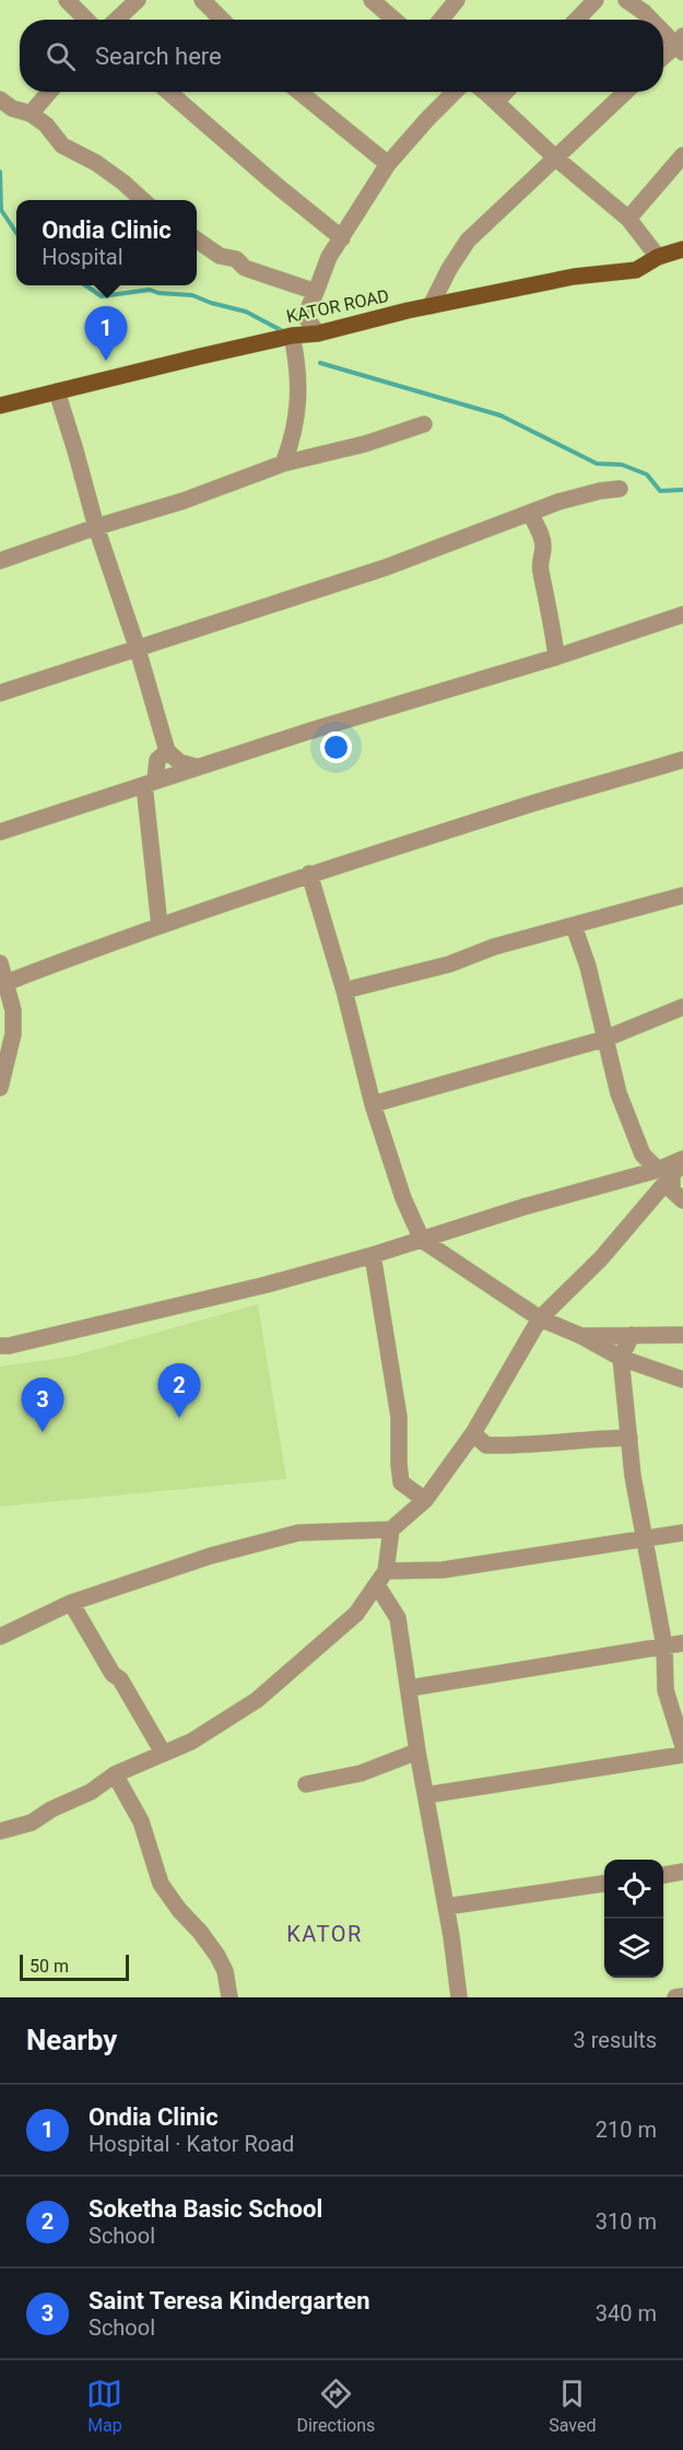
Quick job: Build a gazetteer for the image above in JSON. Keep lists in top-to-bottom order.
{
  "streets": {
    "main road": ["KATOR ROAD"]
  },
  "districts": ["KATOR"],
  "scale_bar": "50 m",
  "page": {
    "search": "Search here",
    "popup": ["Ondia Clinic", "Hospital"],
    "pins": ["1", "2", "3"],
    "scale": "50 m",
    "heading": ["Nearby", "3 results"],
    "list": [
      {
        "mark": "1",
        "name": "Ondia Clinic",
        "note": "Hospital · Kator Road",
        "value": "210 m"
      },
      {
        "mark": "2",
        "name": "Soketha Basic School",
        "note": "School",
        "value": "310 m"
      },
      {
        "mark": "3",
        "name": "Saint Teresa Kindergarten",
        "note": "School",
        "value": "340 m"
      }
    ],
    "nav": ["Map", "Directions", "Saved"]
  }
}
